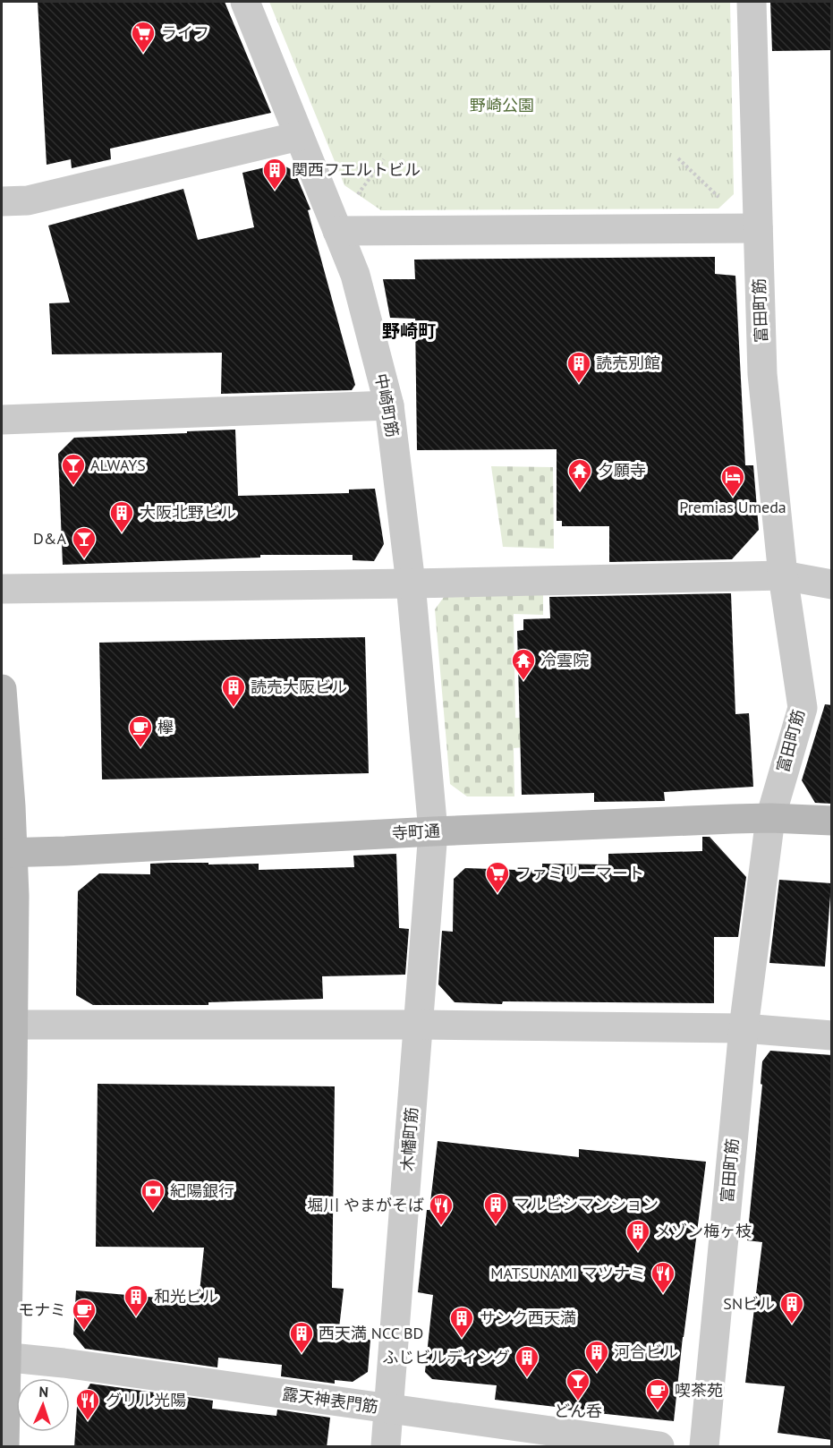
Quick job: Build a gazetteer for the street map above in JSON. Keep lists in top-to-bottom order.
{
  "streets": {
    "street": [
      "富田町筋",
      "中崎町筋",
      "寺町通",
      "木幡町筋",
      "露天神表門筋"
    ]
  },
  "crossings": [
    ["富田町筋", "寺町通"],
    ["中崎町筋", "寺町通"],
    ["中崎町筋", "木幡町筋"],
    ["寺町通", "木幡町筋"],
    ["木幡町筋", "露天神表門筋"]
  ],
  "districts": ["野崎町"],
  "parks": ["野崎公園"],
  "places": {
    "supermarket": ["ライフ", "ファミリーマート"],
    "building": [
      "関西フエルトビル",
      "読売別館",
      "大阪北野ビル",
      "読売大阪ビル",
      "マルビシマンション",
      "メゾン梅ヶ枝",
      "和光ビル",
      "SNビル",
      "サンク西天満",
      "西天満 NCC BD",
      "河合ビル",
      "ふじビルディング"
    ],
    "bar": ["ALWAYS", "D&A", "どん呑"],
    "temple": ["夕願寺", "冷雲院"],
    "hotel": ["Premias Umeda"],
    "cafe": ["欅", "モナミ", "喫茶苑"],
    "bank": ["紀陽銀行"],
    "restaurant": ["堀川 やまがそば", "MATSUNAMI マツナミ", "グリル光陽"]
  },
  "north": "top"
}
